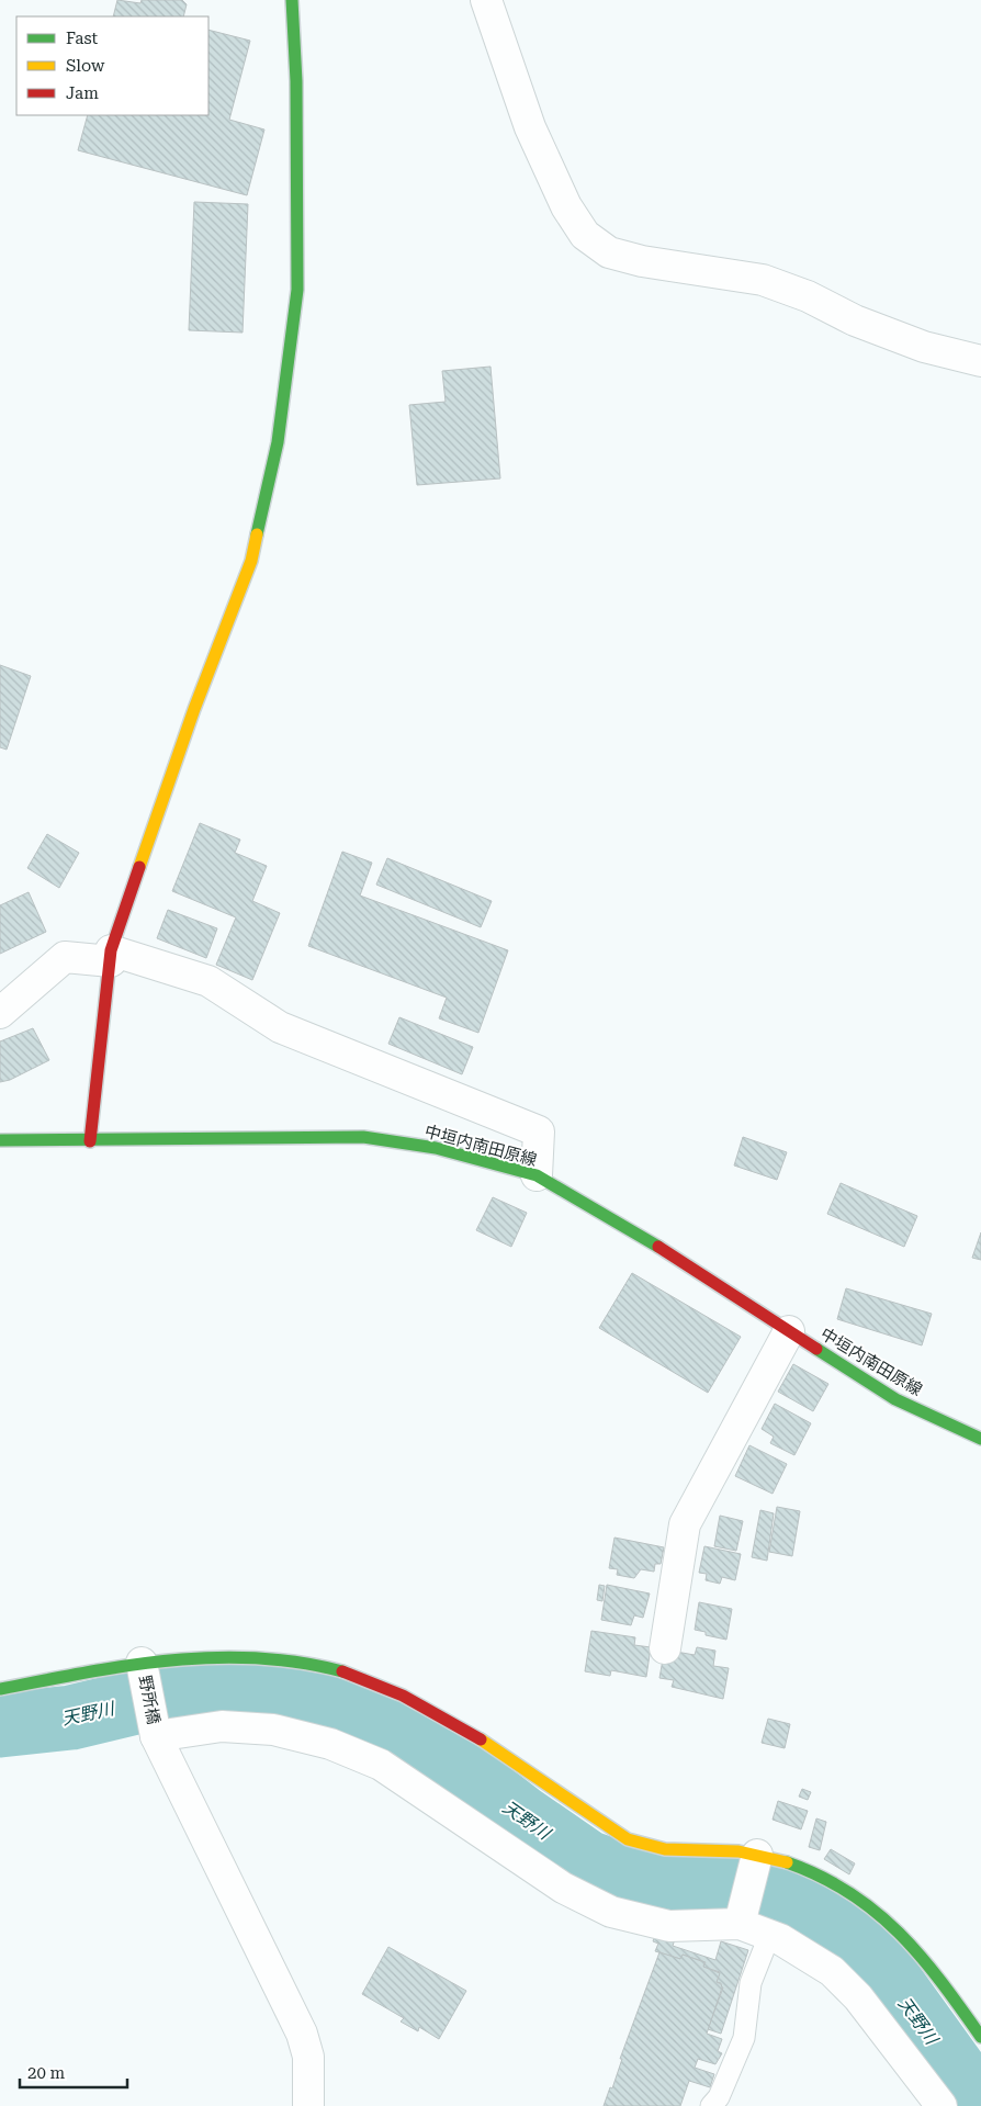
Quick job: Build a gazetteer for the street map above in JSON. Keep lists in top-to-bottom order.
{
  "streets": {
    "street": ["中垣内南田原線", "野所橋"]
  },
  "water": ["天野川"],
  "legend": ["Fast", "Slow", "Jam"],
  "scale_bar": "20 m"
}
